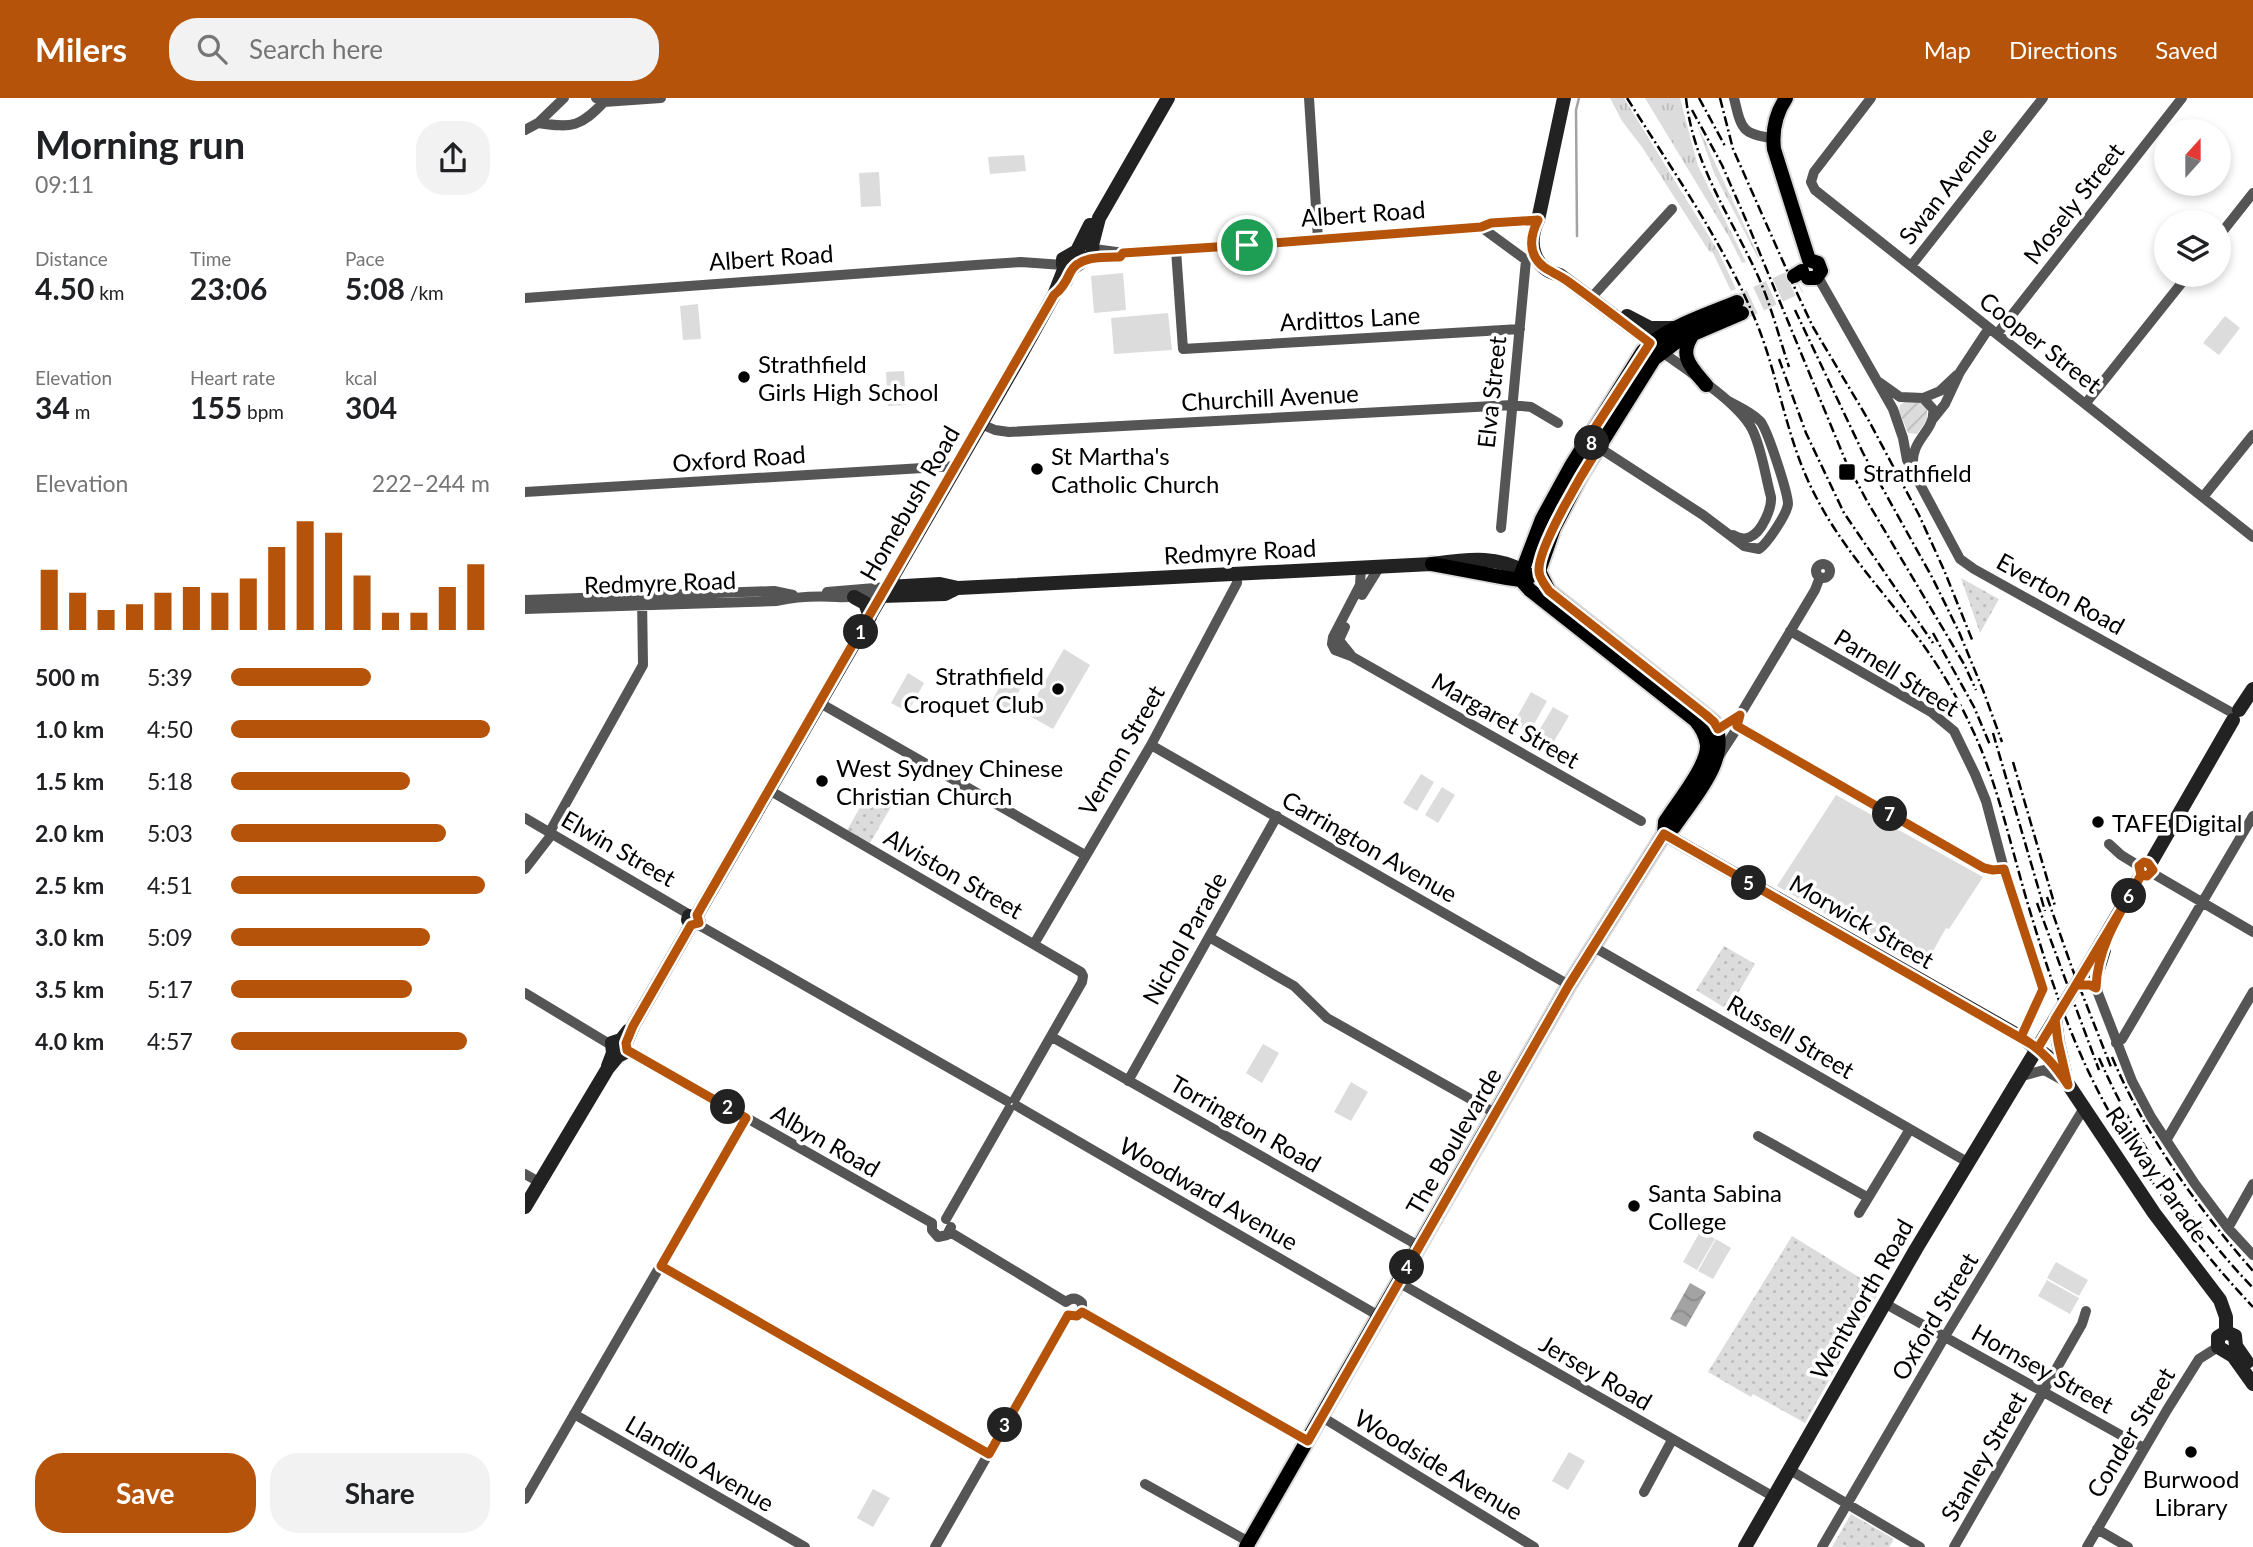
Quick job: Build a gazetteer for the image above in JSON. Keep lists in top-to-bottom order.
{
  "streets": {
    "main road": [
      "Homebush Road",
      "Redmyre Road",
      "Morwick Street",
      "The Boulevarde",
      "Railway Parade",
      "Wentworth Road"
    ],
    "street": [
      "Swan Avenue",
      "Mosely Street",
      "Albert Road",
      "Ardittos Lane",
      "Cooper Street",
      "Elva Street",
      "Churchill Avenue",
      "Oxford Road",
      "Everton Road",
      "Parnell Street",
      "Margaret Street",
      "Vernon Street",
      "Carrington Avenue",
      "Elwin Street",
      "Alviston Street",
      "Nichol Parade",
      "Russell Street",
      "Torrington Road",
      "Albyn Road",
      "Woodward Avenue",
      "Oxford Street",
      "Hornsey Street",
      "Jersey Road",
      "Conder Street",
      "Stanley Street",
      "Llandilo Avenue",
      "Woodside Avenue"
    ]
  },
  "crossings": [
    ["Swan Avenue", "Cooper Street"],
    ["Mosely Street", "Cooper Street"],
    ["Mosely Street", "Everton Road"],
    ["Albert Road", "Ardittos Lane"],
    ["Albert Road", "Homebush Road"],
    ["Ardittos Lane", "Elva Street"],
    ["Elva Street", "Churchill Avenue"],
    ["Churchill Avenue", "Homebush Road"],
    ["Oxford Road", "Homebush Road"],
    ["Homebush Road", "Redmyre Road"],
    ["Homebush Road", "Elwin Street"],
    ["Homebush Road", "Alviston Street"],
    ["Homebush Road", "Albyn Road"],
    ["Homebush Road", "Woodward Avenue"],
    ["Redmyre Road", "Margaret Street"],
    ["Redmyre Road", "Vernon Street"],
    ["Redmyre Road", "The Boulevarde"],
    ["Everton Road", "Wentworth Road"],
    ["Parnell Street", "Morwick Street"],
    ["Parnell Street", "The Boulevarde"],
    ["Vernon Street", "Carrington Avenue"],
    ["Vernon Street", "Alviston Street"],
    ["Carrington Avenue", "Nichol Parade"],
    ["Carrington Avenue", "The Boulevarde"],
    ["Elwin Street", "Woodward Avenue"],
    ["Alviston Street", "Torrington Road"],
    ["Morwick Street", "The Boulevarde"],
    ["Morwick Street", "Railway Parade"],
    ["Morwick Street", "Wentworth Road"],
    ["Nichol Parade", "Torrington Road"],
    ["Russell Street", "The Boulevarde"],
    ["Russell Street", "Wentworth Road"],
    ["Torrington Road", "The Boulevarde"],
    ["The Boulevarde", "Woodward Avenue"],
    ["The Boulevarde", "Jersey Road"],
    ["The Boulevarde", "Woodside Avenue"],
    ["Railway Parade", "Wentworth Road"],
    ["Railway Parade", "Oxford Street"],
    ["Railway Parade", "Conder Street"],
    ["Wentworth Road", "Hornsey Street"],
    ["Wentworth Road", "Jersey Road"],
    ["Oxford Street", "Hornsey Street"],
    ["Hornsey Street", "Conder Street"],
    ["Hornsey Street", "Stanley Street"]
  ],
  "places": {
    "other": [
      "Strathfield Girls High School",
      "St Martha's Catholic Church",
      "Strathfield Croquet Club",
      "West Sydney Chinese Christian Church",
      "TAFE Digital",
      "Santa Sabina College",
      "Burwood Library"
    ],
    "transit": ["Strathfield"]
  },
  "north": "top",
  "page": {
    "header": "Milers",
    "search": "Search here",
    "nav": ["Map", "Directions", "Saved"],
    "heading": ["Morning run", "09:11"],
    "stats": [
      ["Distance", "4.50 km"],
      ["Time", "23:06"],
      ["Pace", "5:08 /km"],
      ["Elevation", "34 m"],
      ["Heart rate", "155 bpm"],
      ["kcal", "304"]
    ],
    "pins": [
      "8",
      "1",
      "7",
      "5",
      "6",
      "2",
      "4",
      "3"
    ],
    "chart": ["Elevation", "222–244 m"],
    "list": [
      {
        "name": "500 m",
        "note": "5:39"
      },
      {
        "name": "1.0 km",
        "note": "4:50"
      },
      {
        "name": "1.5 km",
        "note": "5:18"
      },
      {
        "name": "2.0 km",
        "note": "5:03"
      },
      {
        "name": "2.5 km",
        "note": "4:51"
      },
      {
        "name": "3.0 km",
        "note": "5:09"
      },
      {
        "name": "3.5 km",
        "note": "5:17"
      },
      {
        "name": "4.0 km",
        "note": "4:57"
      }
    ],
    "buttons": ["Save", "Share"]
  }
}
